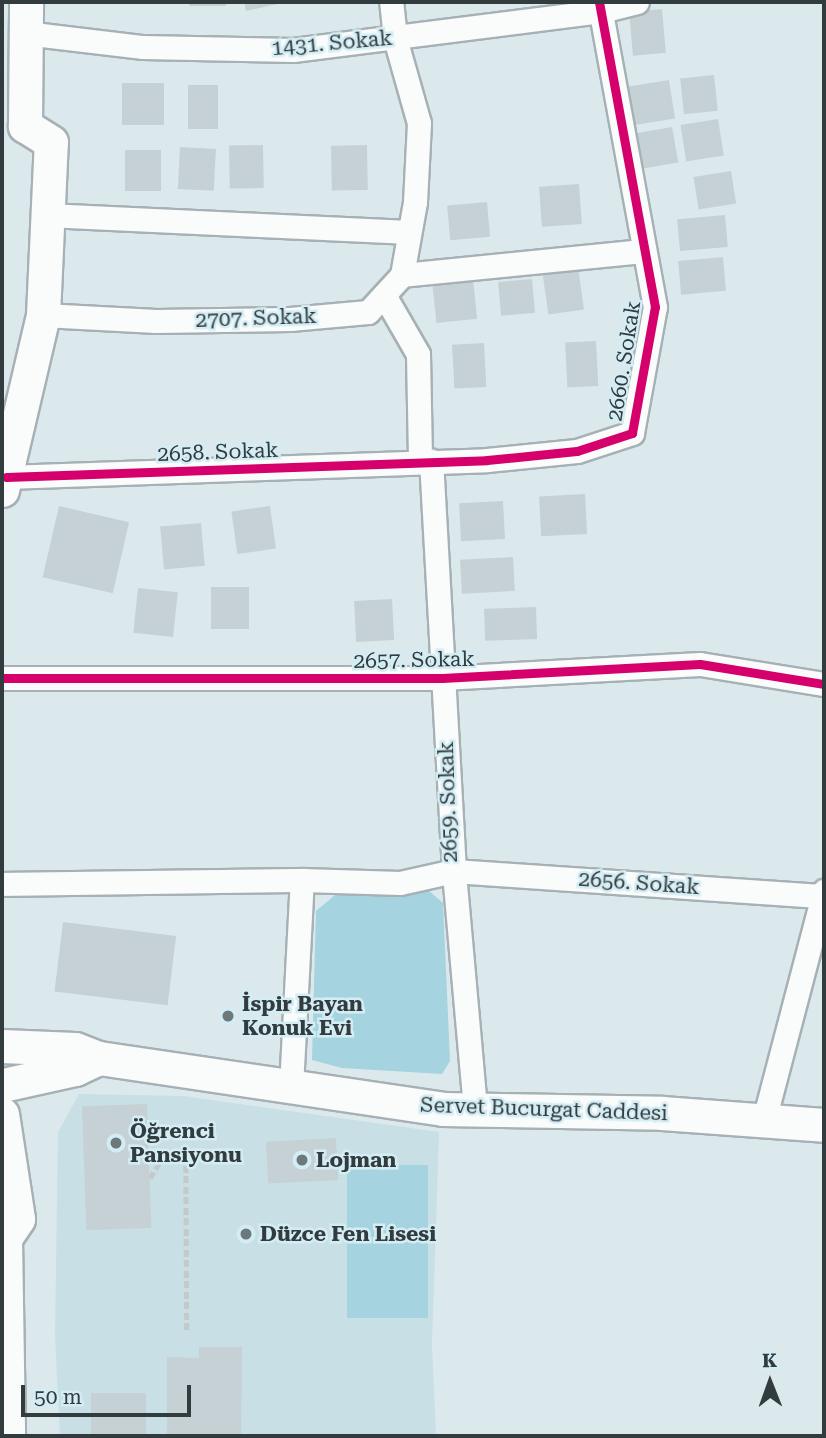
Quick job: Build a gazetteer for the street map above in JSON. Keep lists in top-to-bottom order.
{
  "streets": {
    "main road": ["Servet Bucurgat Caddesi"],
    "street": [
      "1431. Sokak",
      "2707. Sokak",
      "2660. Sokak",
      "2658. Sokak",
      "2657. Sokak",
      "2659. Sokak",
      "2656. Sokak"
    ]
  },
  "crossings": [
    ["1431. Sokak", "2660. Sokak"],
    ["2707. Sokak", "2659. Sokak"],
    ["2660. Sokak", "2658. Sokak"],
    ["2660. Sokak", "2659. Sokak"],
    ["2658. Sokak", "2659. Sokak"],
    ["2657. Sokak", "2659. Sokak"],
    ["2659. Sokak", "2656. Sokak"]
  ],
  "places": [
    "İspir Bayan Konuk Evi",
    "Öğrenci Pansiyonu",
    "Lojman",
    "Düzce Fen Lisesi"
  ],
  "scale_bar": "50 m",
  "north": "top"
}
